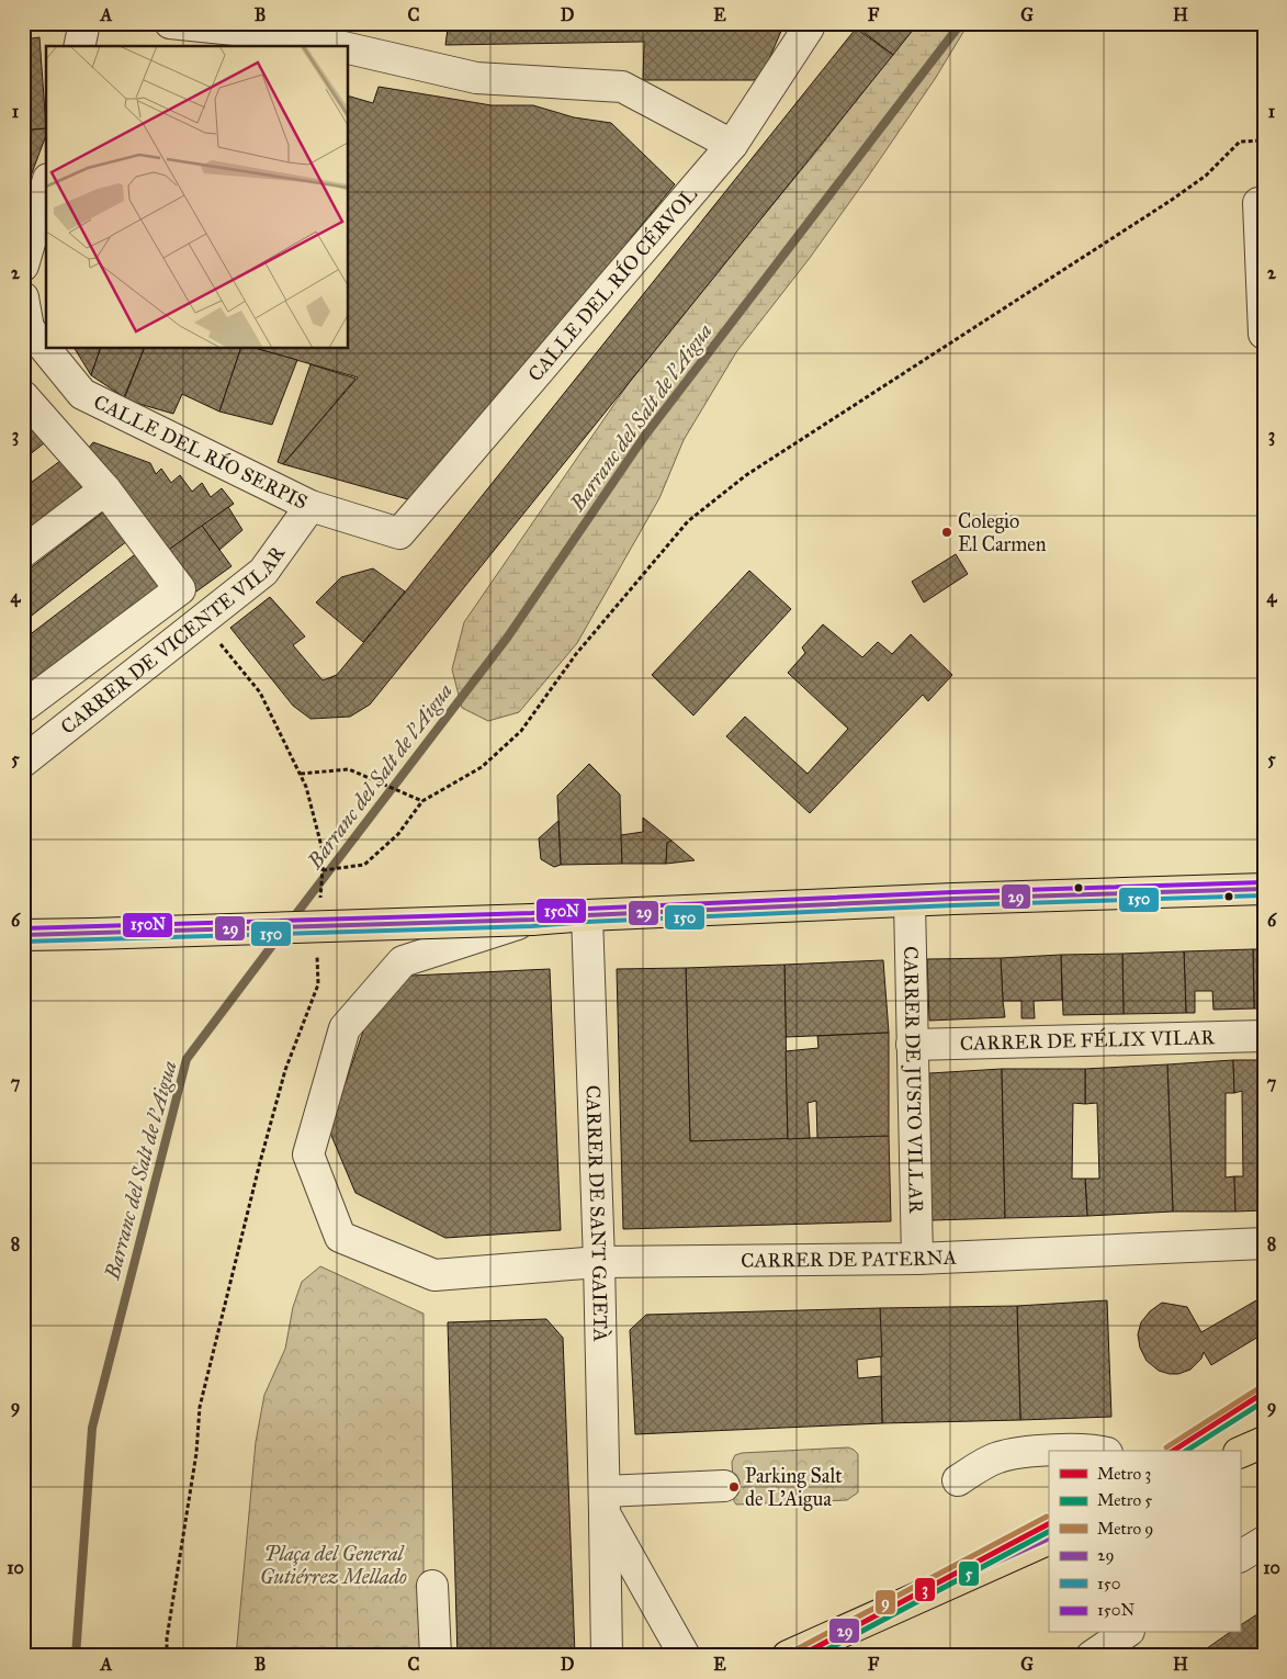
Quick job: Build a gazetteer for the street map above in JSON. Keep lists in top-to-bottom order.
{
  "streets": {
    "street": [
      "CALLE DEL RÍO CÉRVOL",
      "CALLE DEL RÍO SERPIS",
      "CARRER DE VICENTE VILAR",
      "CARRER DE FÉLIX VILAR",
      "CARRER DE JUSTO VILLAR",
      "CARRER DE SANT GAIETÀ",
      "CARRER DE PATERNA"
    ]
  },
  "crossings": [
    ["CALLE DEL RÍO CÉRVOL", "CALLE DEL RÍO SERPIS"],
    ["CALLE DEL RÍO SERPIS", "CARRER DE VICENTE VILAR"],
    ["CARRER DE FÉLIX VILAR", "CARRER DE JUSTO VILLAR"],
    ["CARRER DE JUSTO VILLAR", "CARRER DE PATERNA"],
    ["CARRER DE SANT GAIETÀ", "CARRER DE PATERNA"]
  ],
  "water": ["Barranc del Salt de l'Aigua"],
  "parks": ["Plaça del General Gutiérrez Mellado"],
  "places": ["Colegio El Carmen", "Parking Salt de L'Aigua"],
  "lines": [
    "transit line 150N",
    "transit line 29",
    "transit line 150",
    "metro line 9",
    "metro line 3",
    "metro line 5"
  ],
  "legend": [
    "Metro 3",
    "Metro 5",
    "Metro 9",
    "29",
    "150",
    "150N"
  ],
  "grid": {
    "columns": [
      "A",
      "B",
      "C",
      "D",
      "E",
      "F",
      "G",
      "H"
    ],
    "rows": [
      "1",
      "2",
      "3",
      "4",
      "5",
      "6",
      "7",
      "8",
      "9",
      "10"
    ]
  }
}
